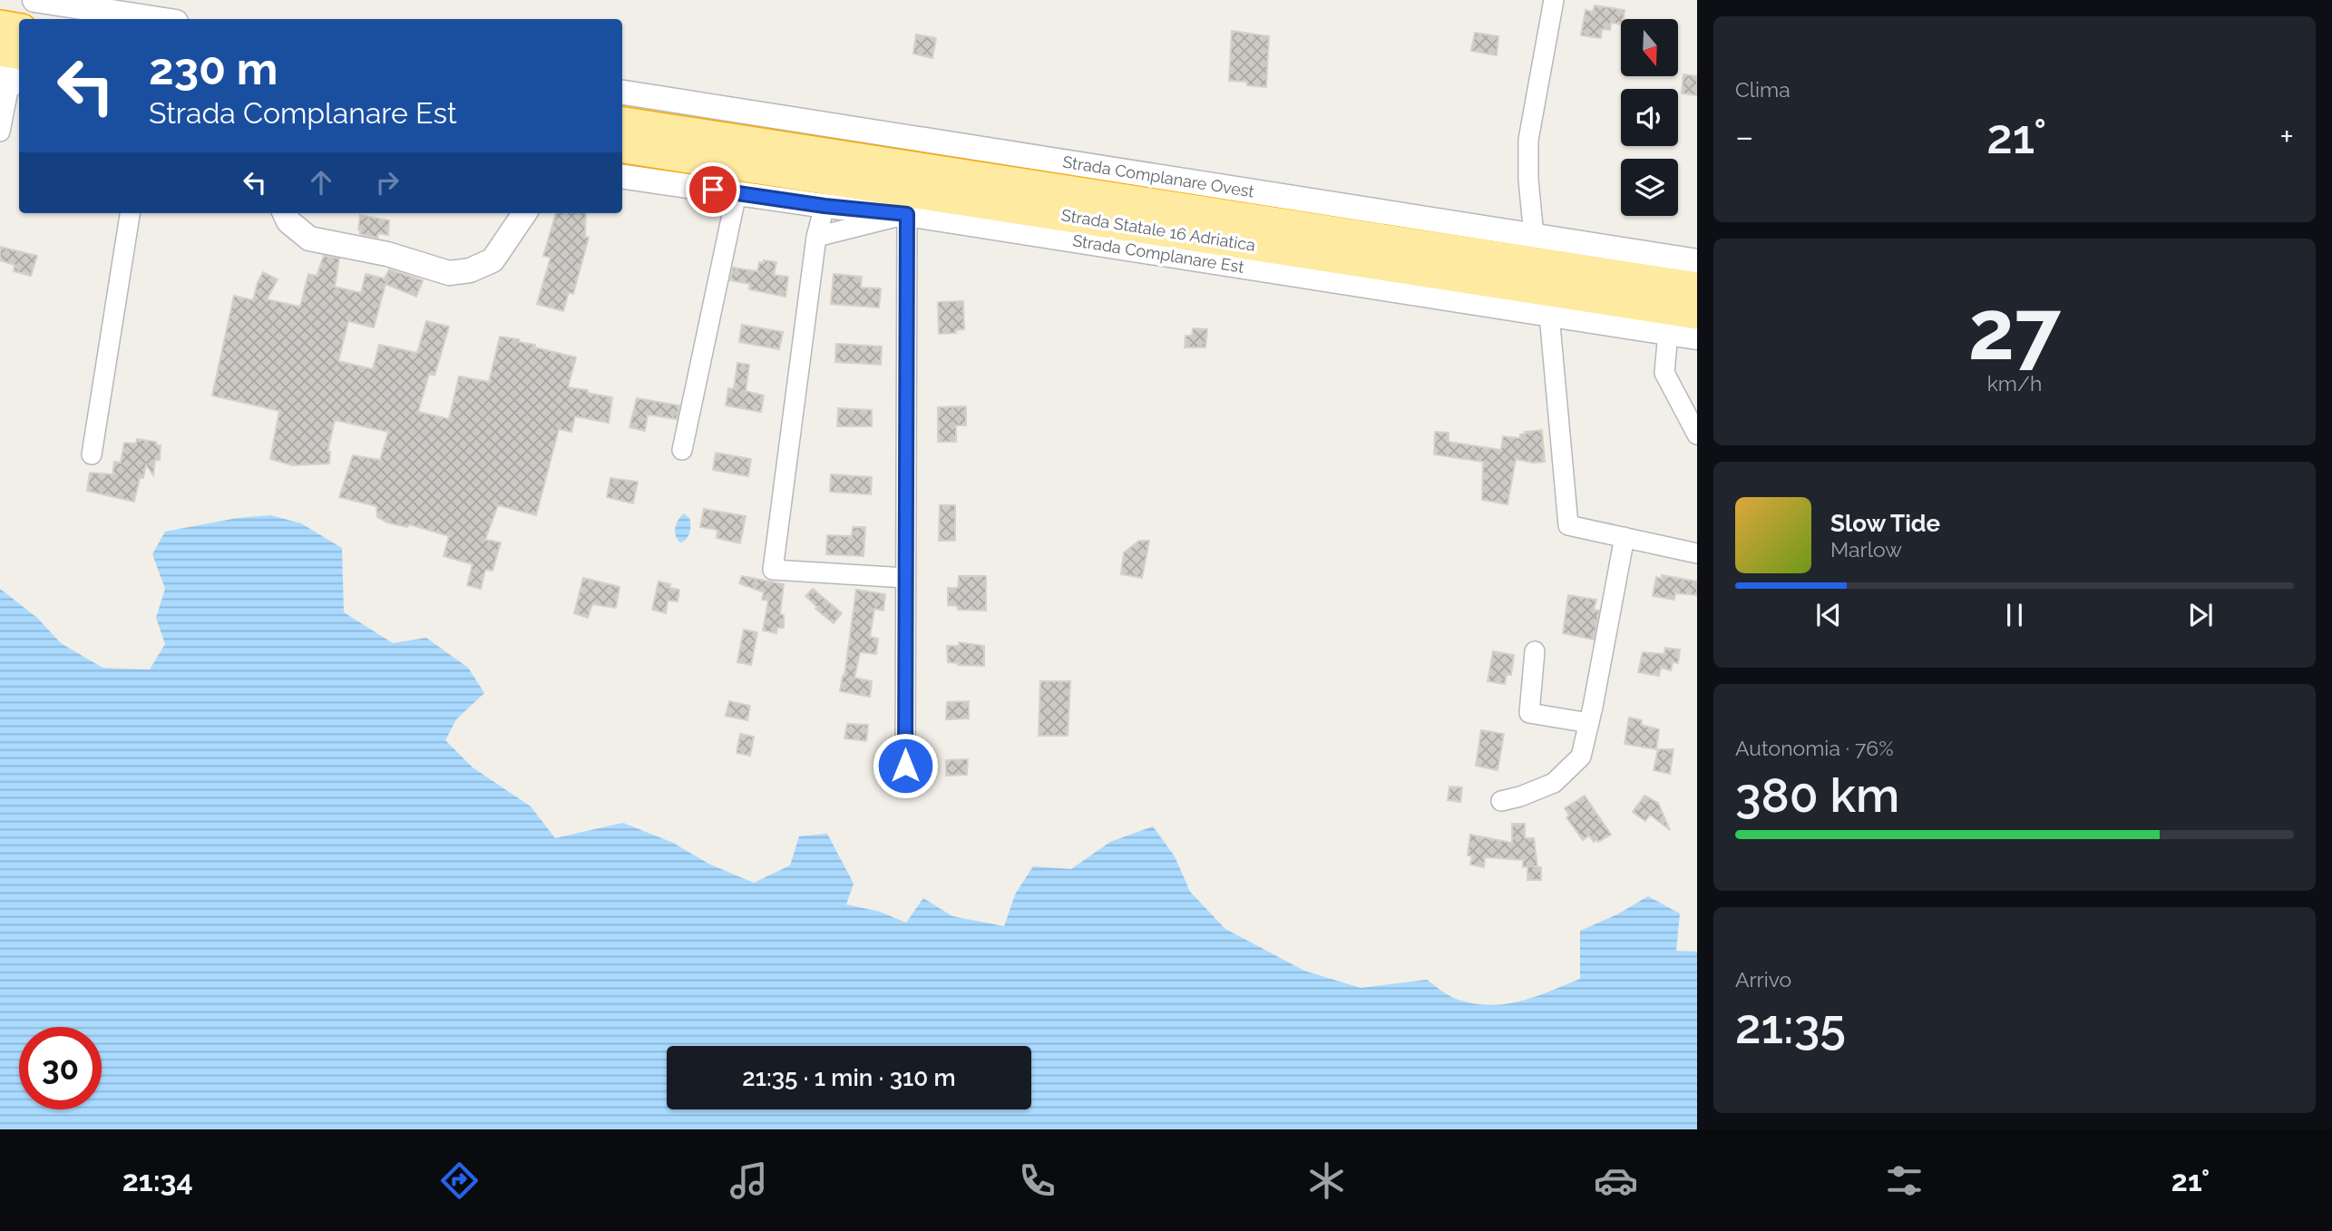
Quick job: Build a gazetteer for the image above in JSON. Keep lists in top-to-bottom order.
{
  "streets": {
    "highway": ["Strada Statale 16 Adriatica"],
    "street": ["Strada Complanare Ovest", "Strada Complanare Est"]
  },
  "north": "bottom",
  "page": {
    "tile": [
      "Clima",
      ["27", "km/h"],
      ["Autonomia · 76%", "380 km"],
      ["Arrivo", "21:35"]
    ],
    "turn": ["230 m", "Strada Complanare Est"],
    "heat": ["−", "21°", "+"],
    "song": ["Slow Tide", "Marlow"],
    "limit": "30",
    "trip": "21:35 · 1 min · 310 m",
    "tabs": ["21:34", "21°"]
  }
}
